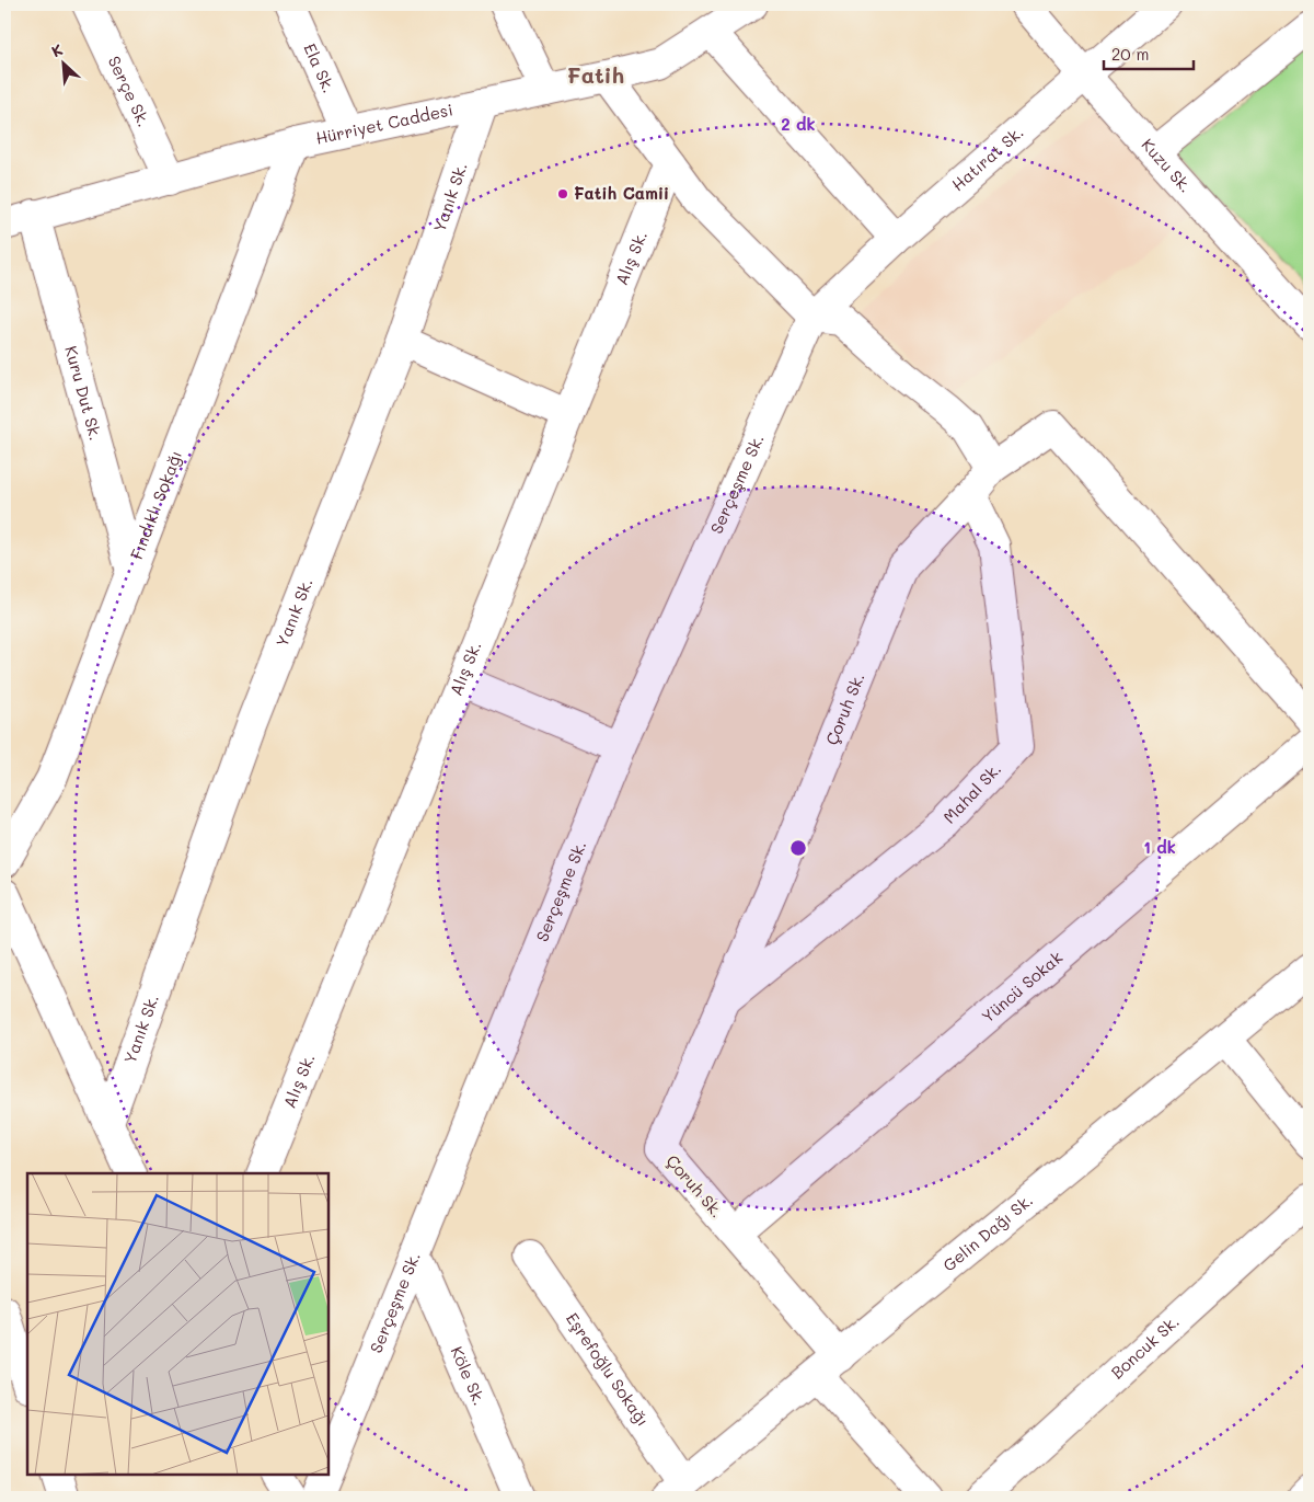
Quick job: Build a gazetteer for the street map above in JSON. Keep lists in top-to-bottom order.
{
  "streets": {
    "street": [
      "Ela Sk.",
      "Serçe Sk.",
      "Hürriyet Caddesi",
      "Hatırat Sk.",
      "Kuzu Sk.",
      "Yanık Sk.",
      "Alış Sk.",
      "Kuru Dut Sk.",
      "Serçeşme Sk.",
      "Fındıklı Sokağı",
      "Çoruh Sk.",
      "Mahal Sk.",
      "Yüncü Sokak",
      "Gelin Dağı Sk.",
      "Boncuk Sk.",
      "Eşrefoğlu Sokağı",
      "Köle Sk."
    ]
  },
  "crossings": [
    ["Ela Sk.", "Hürriyet Caddesi"],
    ["Serçe Sk.", "Hürriyet Caddesi"],
    ["Hürriyet Caddesi", "Yanık Sk."],
    ["Hürriyet Caddesi", "Kuru Dut Sk."],
    ["Hürriyet Caddesi", "Fındıklı Sokağı"],
    ["Hatırat Sk.", "Kuzu Sk."],
    ["Hatırat Sk.", "Serçeşme Sk."],
    ["Kuru Dut Sk.", "Fındıklı Sokağı"],
    ["Serçeşme Sk.", "Köle Sk."],
    ["Çoruh Sk.", "Mahal Sk."],
    ["Çoruh Sk.", "Yüncü Sokak"],
    ["Çoruh Sk.", "Gelin Dağı Sk."],
    ["Gelin Dağı Sk.", "Eşrefoğlu Sokağı"]
  ],
  "districts": ["Fatih"],
  "places": ["Fatih Camii"],
  "scale_bar": "20 m",
  "north": "top left",
  "rings": ["2 dk", "1 dk"]
}
